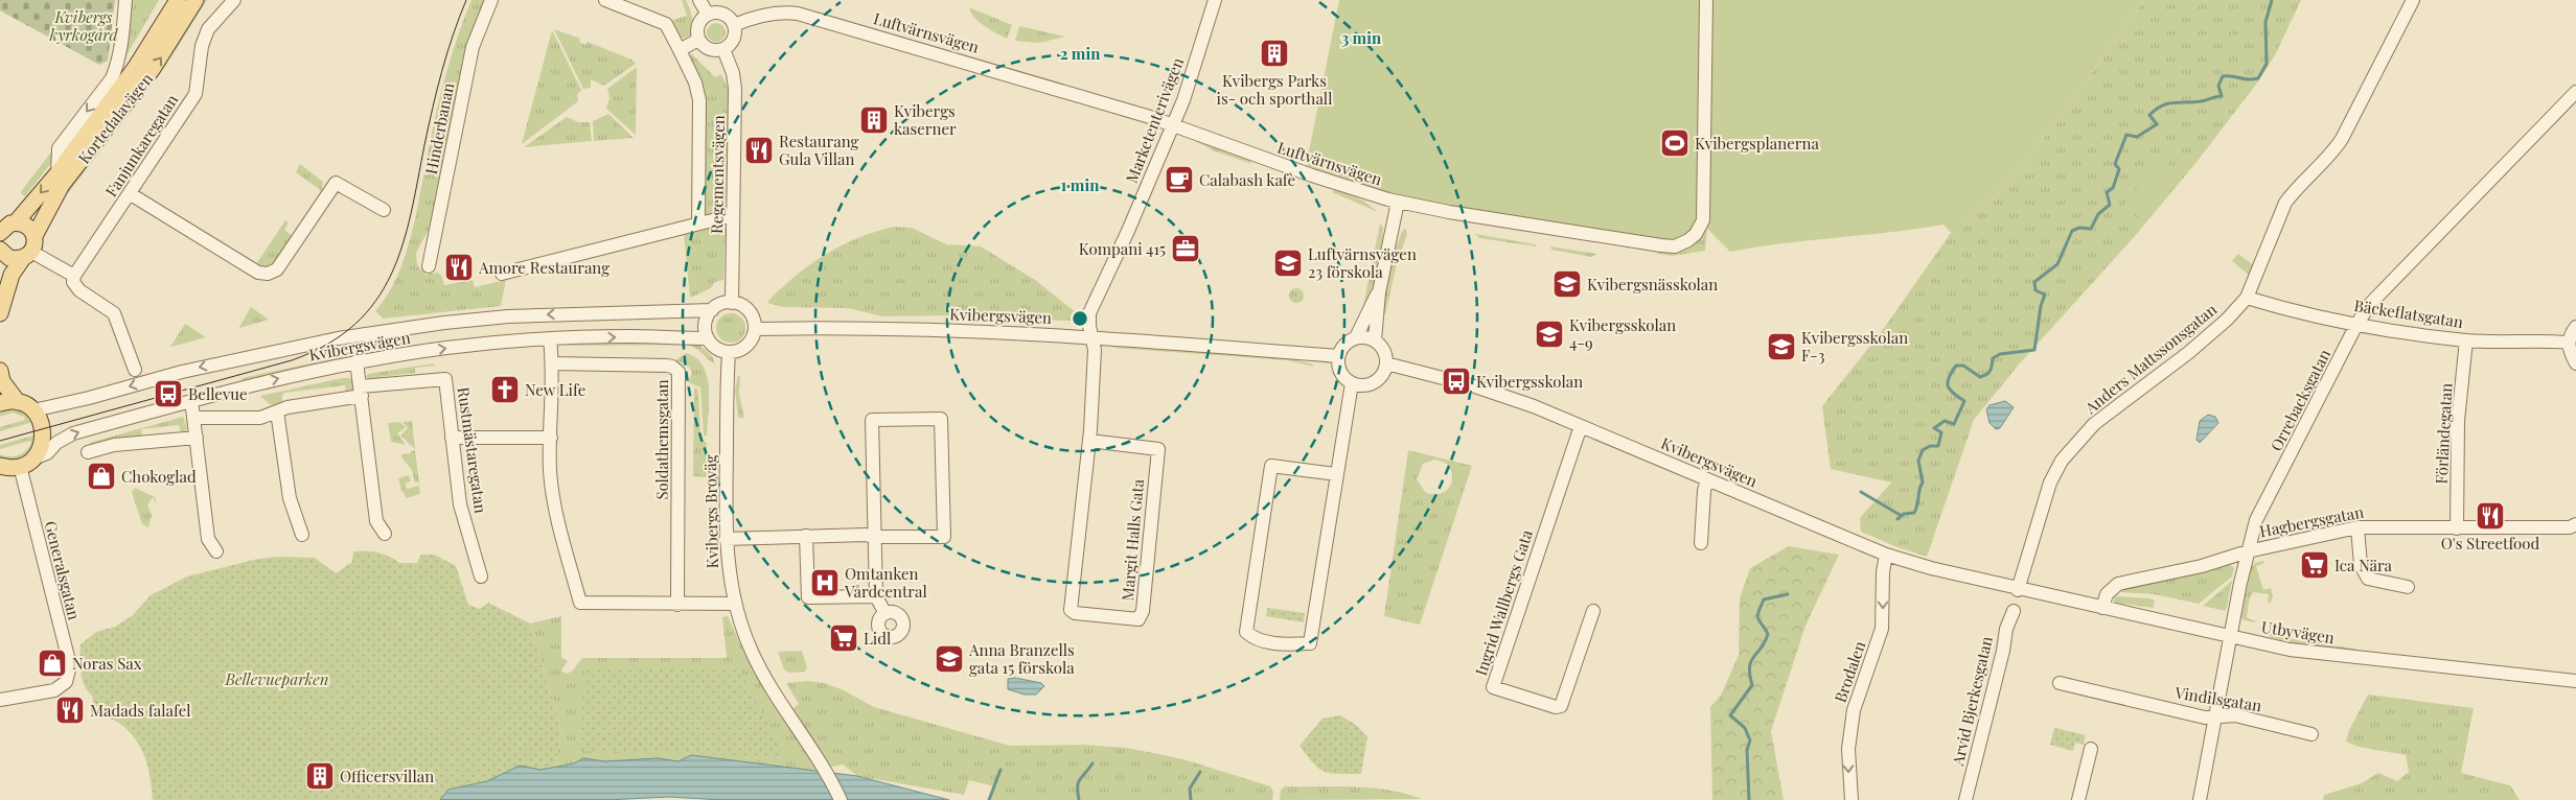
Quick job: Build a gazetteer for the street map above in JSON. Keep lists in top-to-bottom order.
{
  "streets": {
    "main road": ["Kortedalavägen"],
    "street": [
      "Luftvärnsvägen",
      "Marketenterivägen",
      "Hinderbanan",
      "Fanjunkaregatan",
      "Regementsvägen",
      "Bäckeflatsgatan",
      "Kvibergsvägen",
      "Anders Mattssonsgatan",
      "Orrebacksgatan",
      "Förländegatan",
      "Soldathemsgatan",
      "Rustmästaregatan",
      "Kvibergs Broväg",
      "Hagbergsgatan",
      "Margit Halls Gata",
      "Generalsgatan",
      "Ingrid Wallbergs Gata",
      "Utbyvägen",
      "Brodalen",
      "Vindilsgatan",
      "Arvid Bjerkesgatan"
    ]
  },
  "crossings": [
    ["Luftvärnsvägen", "Marketenterivägen"],
    ["Luftvärnsvägen", "Regementsvägen"],
    ["Marketenterivägen", "Kvibergsvägen"],
    ["Marketenterivägen", "Margit Halls Gata"],
    ["Regementsvägen", "Kvibergsvägen"],
    ["Regementsvägen", "Kvibergs Broväg"],
    ["Bäckeflatsgatan", "Anders Mattssonsgatan"],
    ["Bäckeflatsgatan", "Orrebacksgatan"],
    ["Bäckeflatsgatan", "Förländegatan"],
    ["Kvibergsvägen", "Anders Mattssonsgatan"],
    ["Kvibergsvägen", "Kvibergs Broväg"],
    ["Kvibergsvägen", "Margit Halls Gata"],
    ["Kvibergsvägen", "Generalsgatan"],
    ["Kvibergsvägen", "Ingrid Wallbergs Gata"],
    ["Kvibergsvägen", "Utbyvägen"],
    ["Kvibergsvägen", "Brodalen"],
    ["Anders Mattssonsgatan", "Utbyvägen"],
    ["Orrebacksgatan", "Hagbergsgatan"],
    ["Orrebacksgatan", "Utbyvägen"],
    ["Orrebacksgatan", "Vindilsgatan"],
    ["Förländegatan", "Hagbergsgatan"],
    ["Hagbergsgatan", "Utbyvägen"]
  ],
  "one_way": ["Brodalen"],
  "parks": ["Kvibergs kyrkogård", "Bellevueparken"],
  "places": {
    "building": ["Kvibergs Parks is- och sporthall", "Kvibergs kaserner", "Officersvillan"],
    "sports": ["Kvibergsplanerna"],
    "restaurant": [
      "Restaurang Gula Villan",
      "Amore Restaurang",
      "O's Streetfood",
      "Madads falafel"
    ],
    "cafe": ["Calabash kafè"],
    "office": ["Kompani 415"],
    "school or university": [
      "Luftvärnsvägen 23 förskola",
      "Kvibergsnässkolan",
      "Kvibergsskolan 4-9",
      "Kvibergsskolan F-3",
      "Anna Branzells gata 15 förskola"
    ],
    "bus stop": ["Kvibergsskolan", "Bellevue"],
    "church": ["New Life"],
    "shop": ["Chokoglad", "Noras Sax"],
    "supermarket": ["Ica Nära", "Lidl"],
    "hospital": ["Omtanken Vårdcentral"]
  },
  "rings": ["3 min", "2 min", "1 min"]
}
